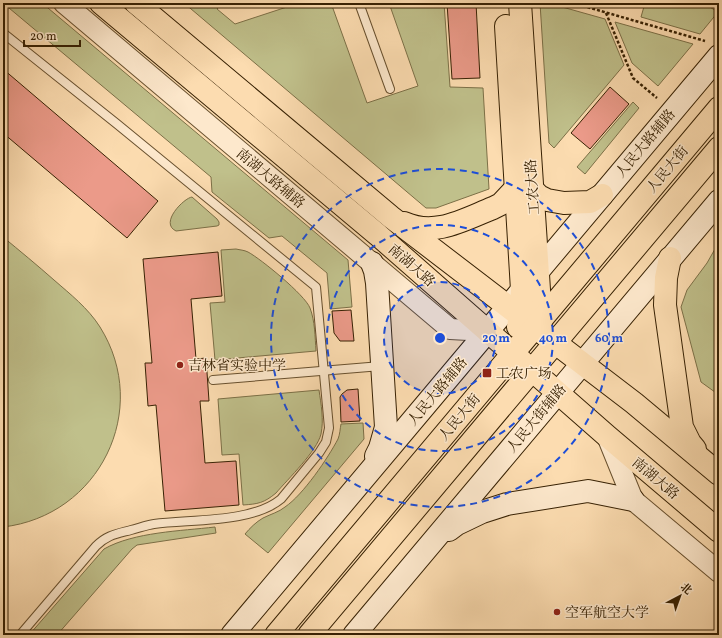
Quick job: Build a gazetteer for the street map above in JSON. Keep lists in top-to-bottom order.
{
  "streets": {
    "main road": [
      "人民大路辅路",
      "人民大街",
      "工农大路",
      "南湖大路",
      "人民大街辅路"
    ],
    "street": ["南湖大路辅路"]
  },
  "crossings": [
    ["人民大路辅路", "人民大街"],
    ["人民大路辅路", "南湖大路辅路"],
    ["人民大路辅路", "工农大路"],
    ["人民大路辅路", "南湖大路"],
    ["人民大街", "工农大路"],
    ["人民大街", "南湖大路"],
    ["南湖大路辅路", "南湖大路"],
    ["工农大路", "南湖大路"],
    ["南湖大路", "人民大街辅路"]
  ],
  "places": {
    "other": ["吉林省实验中学", "空军航空大学"],
    "transit": ["工农广场"]
  },
  "scale_bar": "20 m",
  "north": "top right",
  "rings": ["20 m", "40 m", "60 m"]
}
